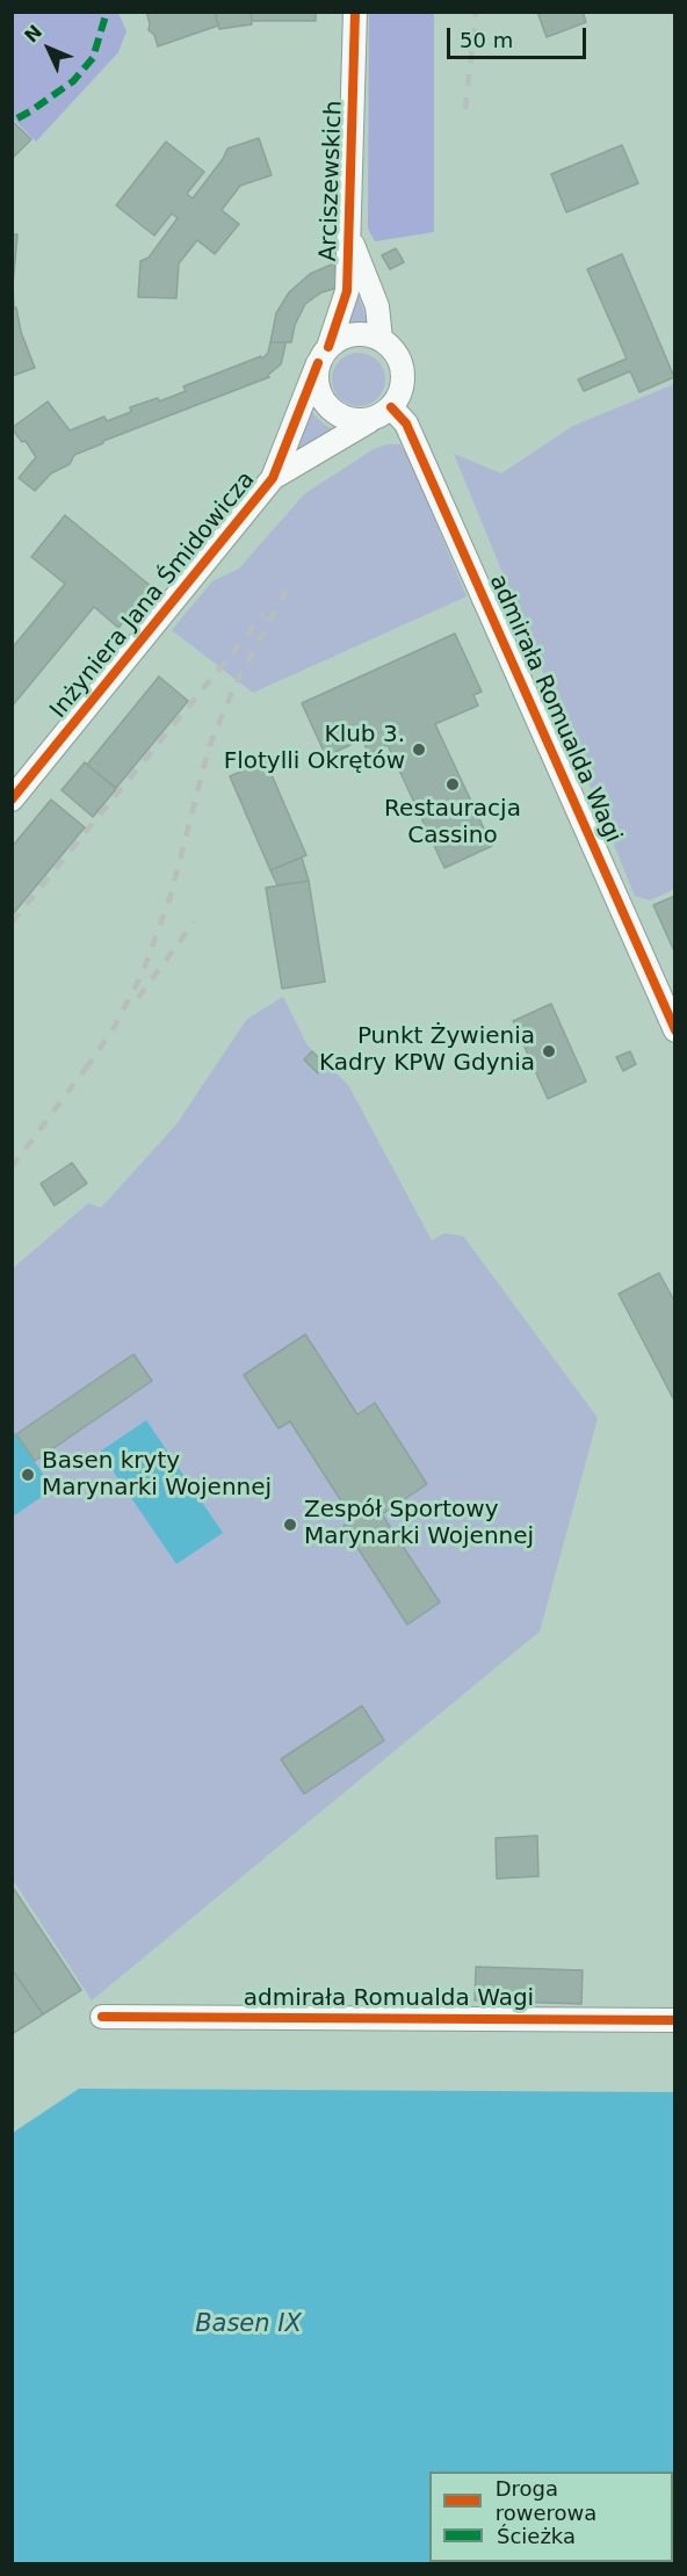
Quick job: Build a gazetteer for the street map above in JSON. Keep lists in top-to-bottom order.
{
  "streets": {
    "street": ["Arciszewskich", "Inżyniera Jana Śmidowicza", "admirała Romualda Wagi"]
  },
  "crossings": [
    ["Arciszewskich", "Inżyniera Jana Śmidowicza"],
    ["Arciszewskich", "admirała Romualda Wagi"],
    ["Inżyniera Jana Śmidowicza", "admirała Romualda Wagi"]
  ],
  "water": ["Basen IX"],
  "places": [
    "Klub 3. Flotylli Okrętów",
    "Restauracja Cassino",
    "Punkt Żywienia Kadry KPW Gdynia",
    "Basen kryty Marynarki Wojennej",
    "Zespół Sportowy Marynarki Wojennej"
  ],
  "legend": ["Droga rowerowa", "Ścieżka"],
  "scale_bar": "50 m",
  "north": "top left"
}
